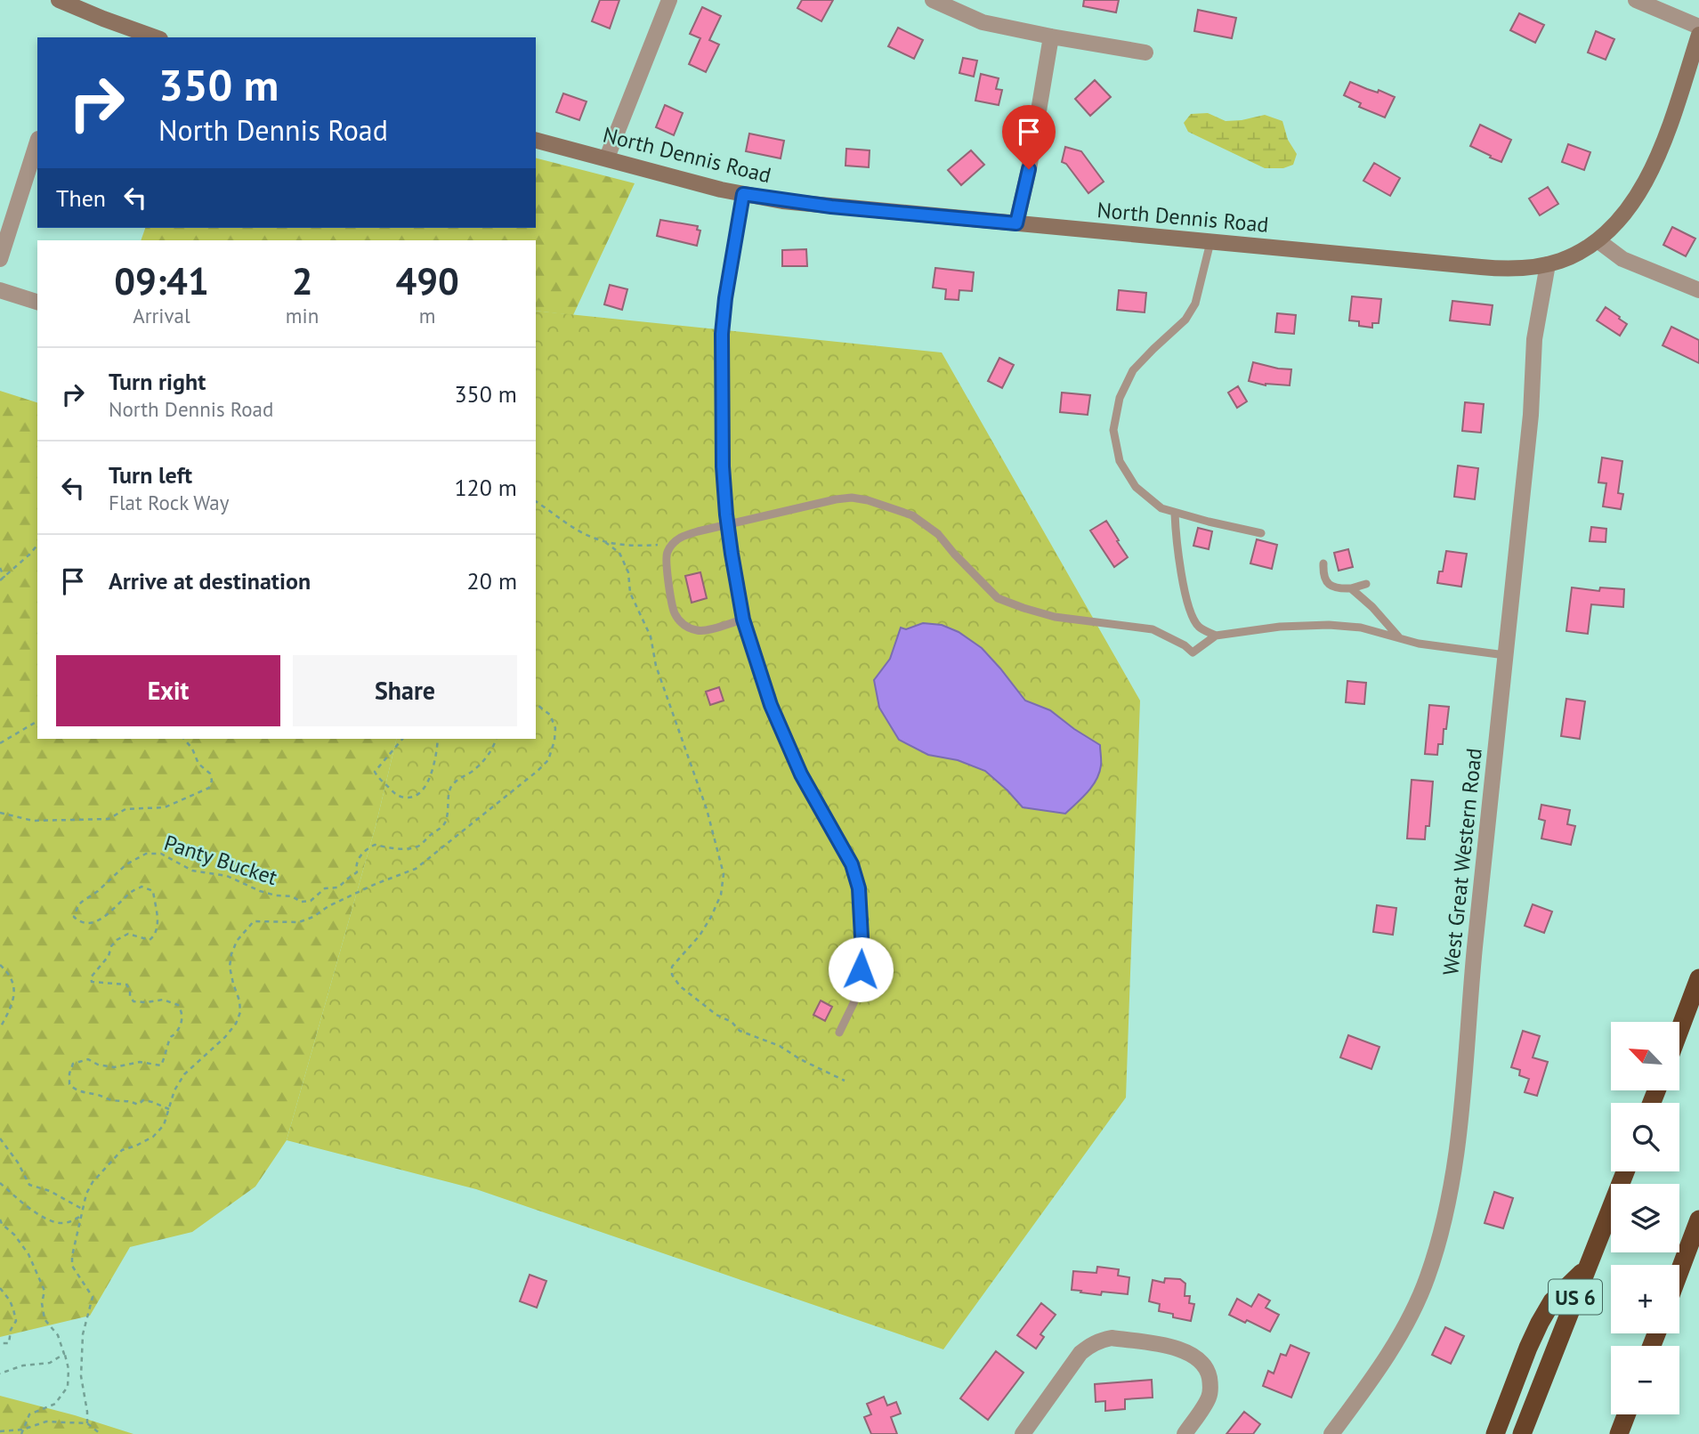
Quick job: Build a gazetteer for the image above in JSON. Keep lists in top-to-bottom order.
{
  "streets": {
    "highway": ["US 6"],
    "main road": ["North Dennis Road"],
    "street": ["West Great Western Road"],
    "path": ["Panty Bucket"]
  },
  "crossings": [
    ["North Dennis Road", "West Great Western Road"]
  ],
  "north": "top left",
  "page": {
    "turn": ["350 m", "North Dennis Road"],
    "then": "Then",
    "eta": [
      "09:41",
      "Arrival",
      "2",
      "min",
      "490",
      "m"
    ],
    "list": [
      {
        "name": "Turn right",
        "note": "North Dennis Road",
        "value": "350 m"
      },
      {
        "name": "Turn left",
        "note": "Flat Rock Way",
        "value": "120 m"
      },
      {
        "name": "Arrive at destination",
        "value": "20 m"
      }
    ],
    "buttons": ["Exit", "Share"],
    "map_buttons": ["+", "−"]
  }
}
